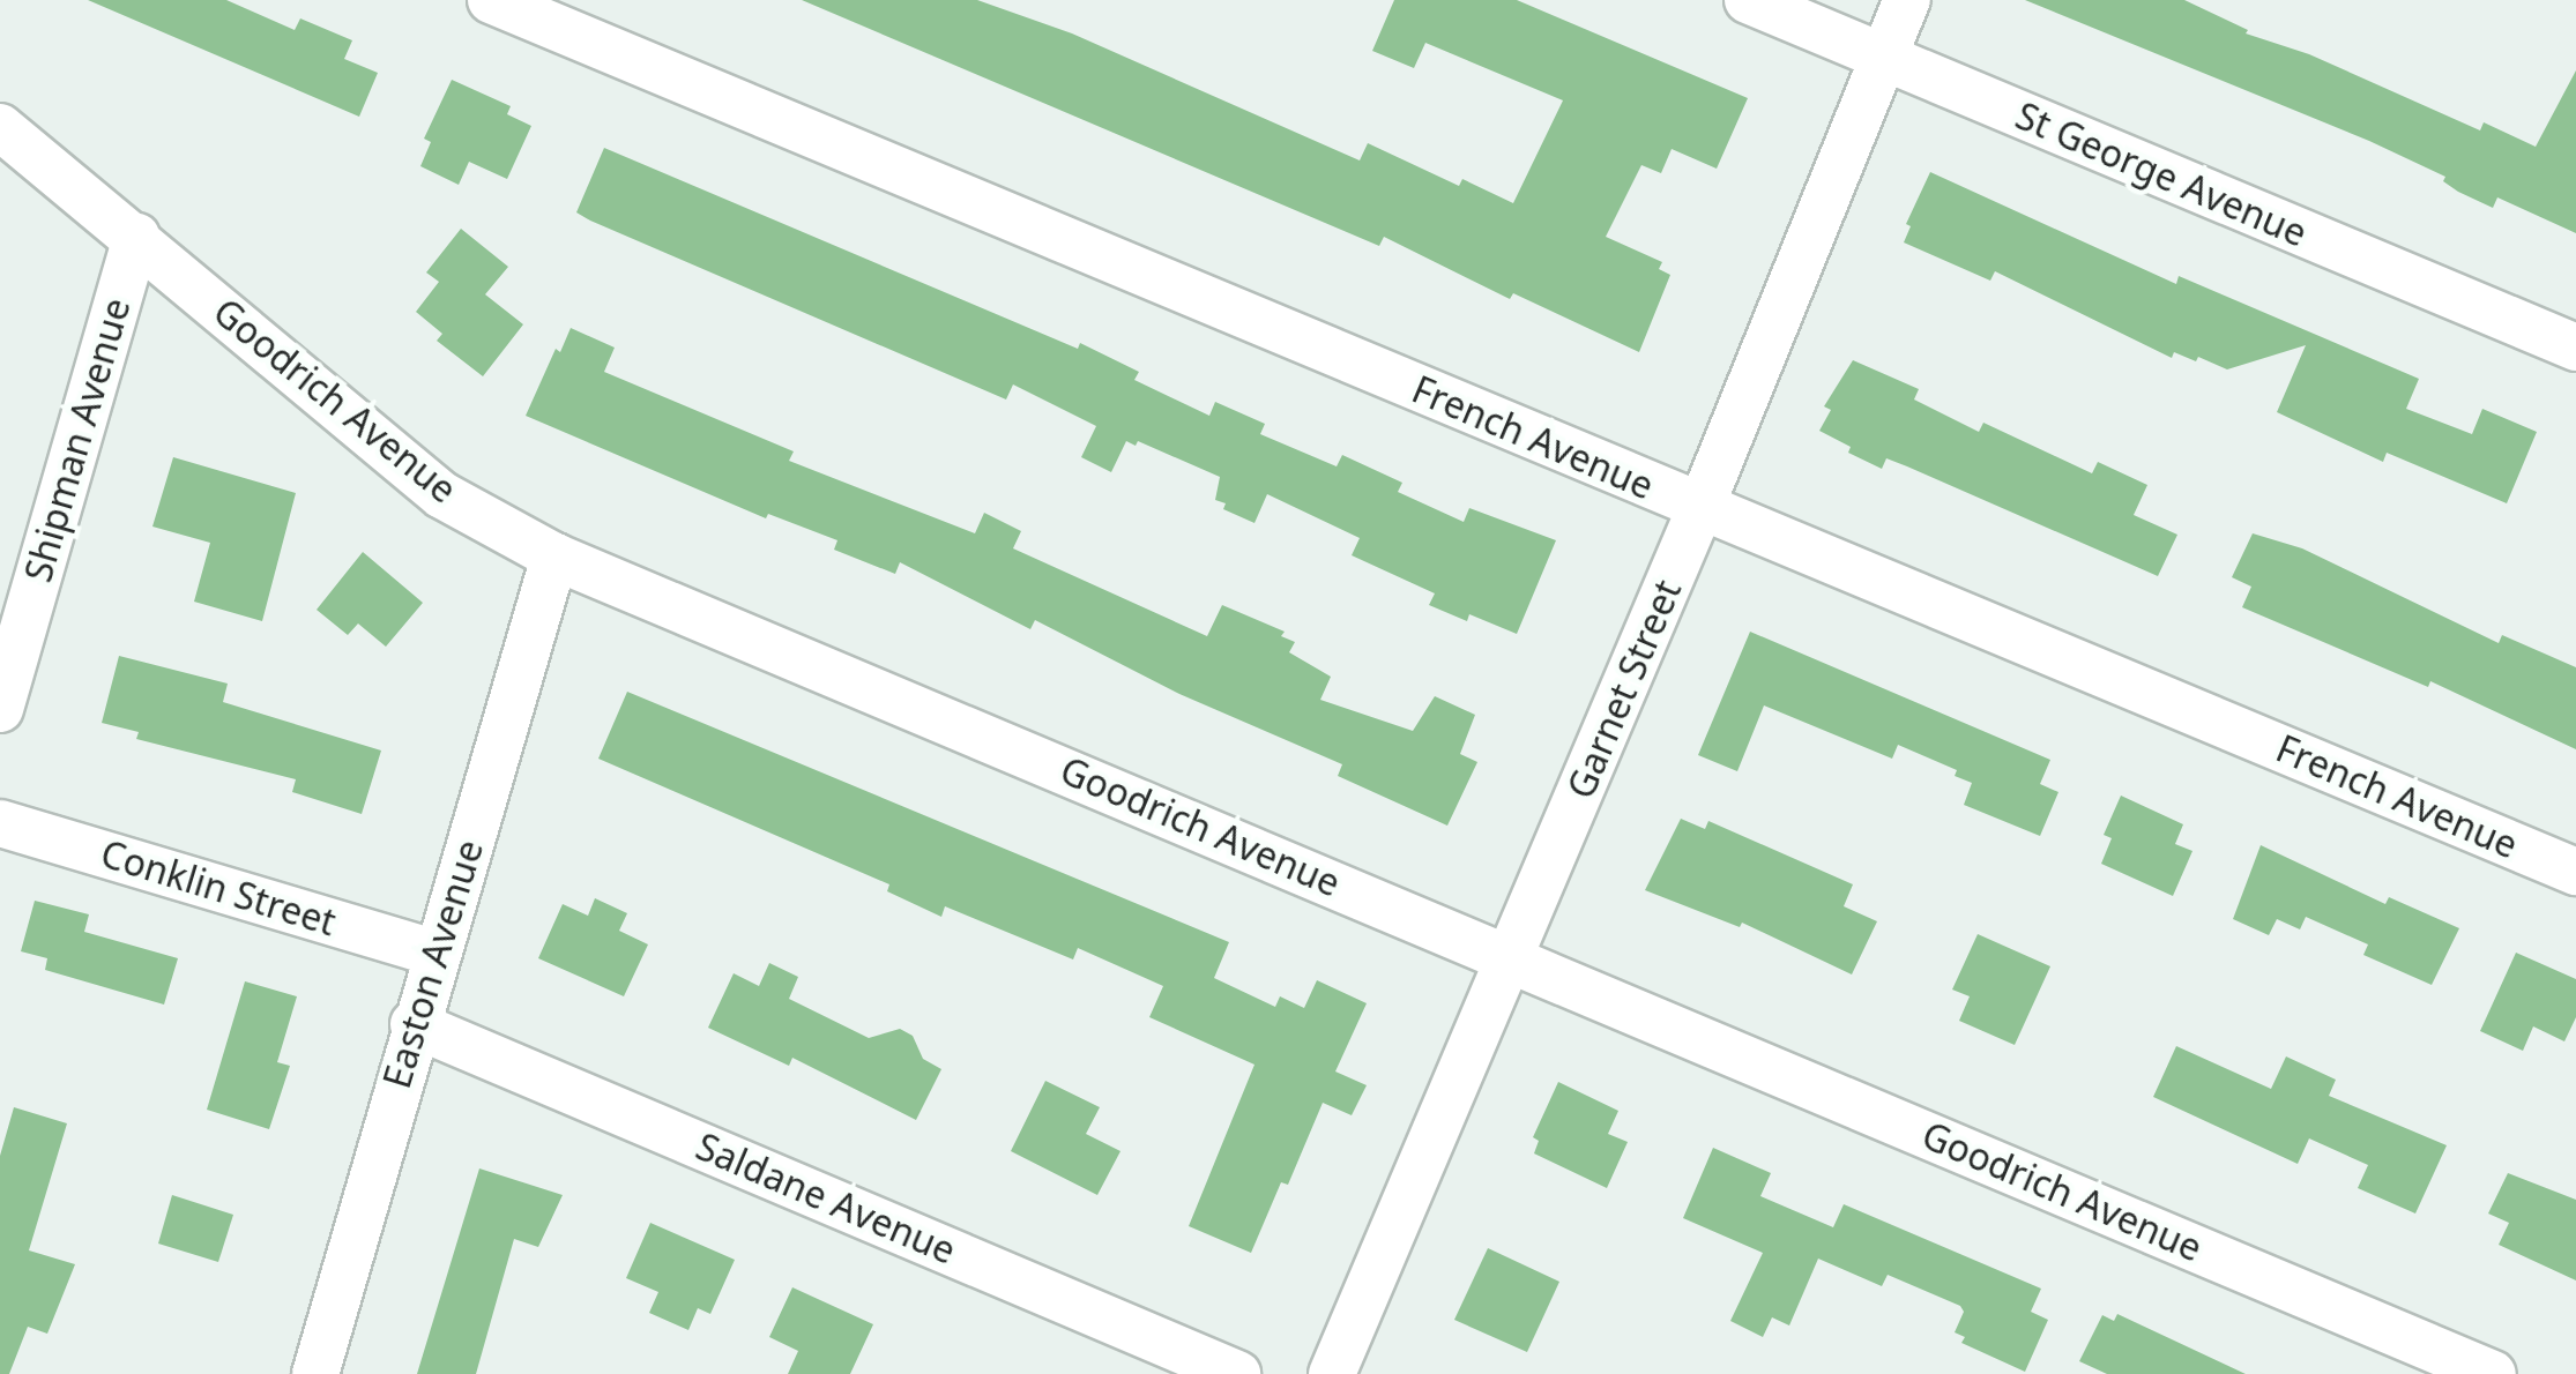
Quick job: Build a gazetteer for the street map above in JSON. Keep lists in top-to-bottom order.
{
  "streets": {
    "street": [
      "St George Avenue",
      "Goodrich Avenue",
      "French Avenue",
      "Shipman Avenue",
      "Garnet Street",
      "Conklin Street",
      "Easton Avenue",
      "Saldane Avenue"
    ]
  },
  "crossings": [
    ["St George Avenue", "Garnet Street"],
    ["Goodrich Avenue", "Shipman Avenue"],
    ["Goodrich Avenue", "Garnet Street"],
    ["Goodrich Avenue", "Easton Avenue"],
    ["French Avenue", "Garnet Street"],
    ["Conklin Street", "Easton Avenue"],
    ["Easton Avenue", "Saldane Avenue"]
  ]
}
